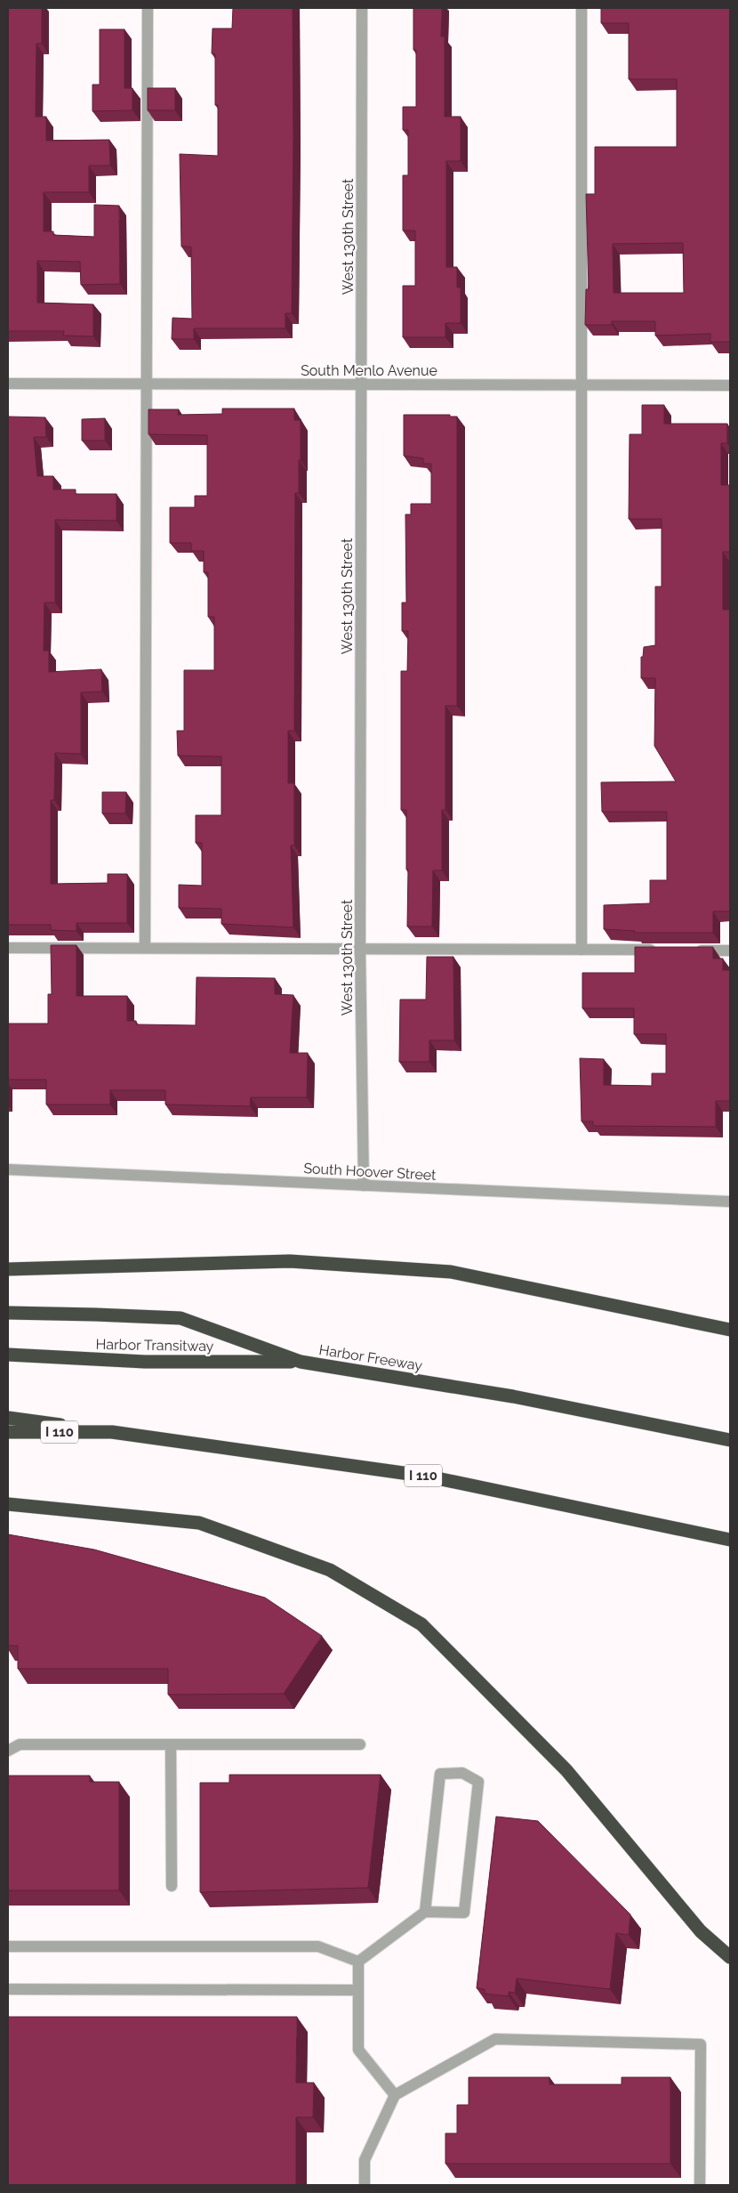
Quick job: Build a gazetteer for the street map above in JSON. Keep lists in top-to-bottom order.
{
  "streets": {
    "highway": ["Harbor Transitway", "Harbor Freeway", "I 110"],
    "street": ["West 130th Street", "South Menlo Avenue", "South Hoover Street"]
  },
  "crossings": [
    ["West 130th Street", "South Menlo Avenue"],
    ["West 130th Street", "South Hoover Street"],
    ["Harbor Transitway", "Harbor Freeway"]
  ]
}
